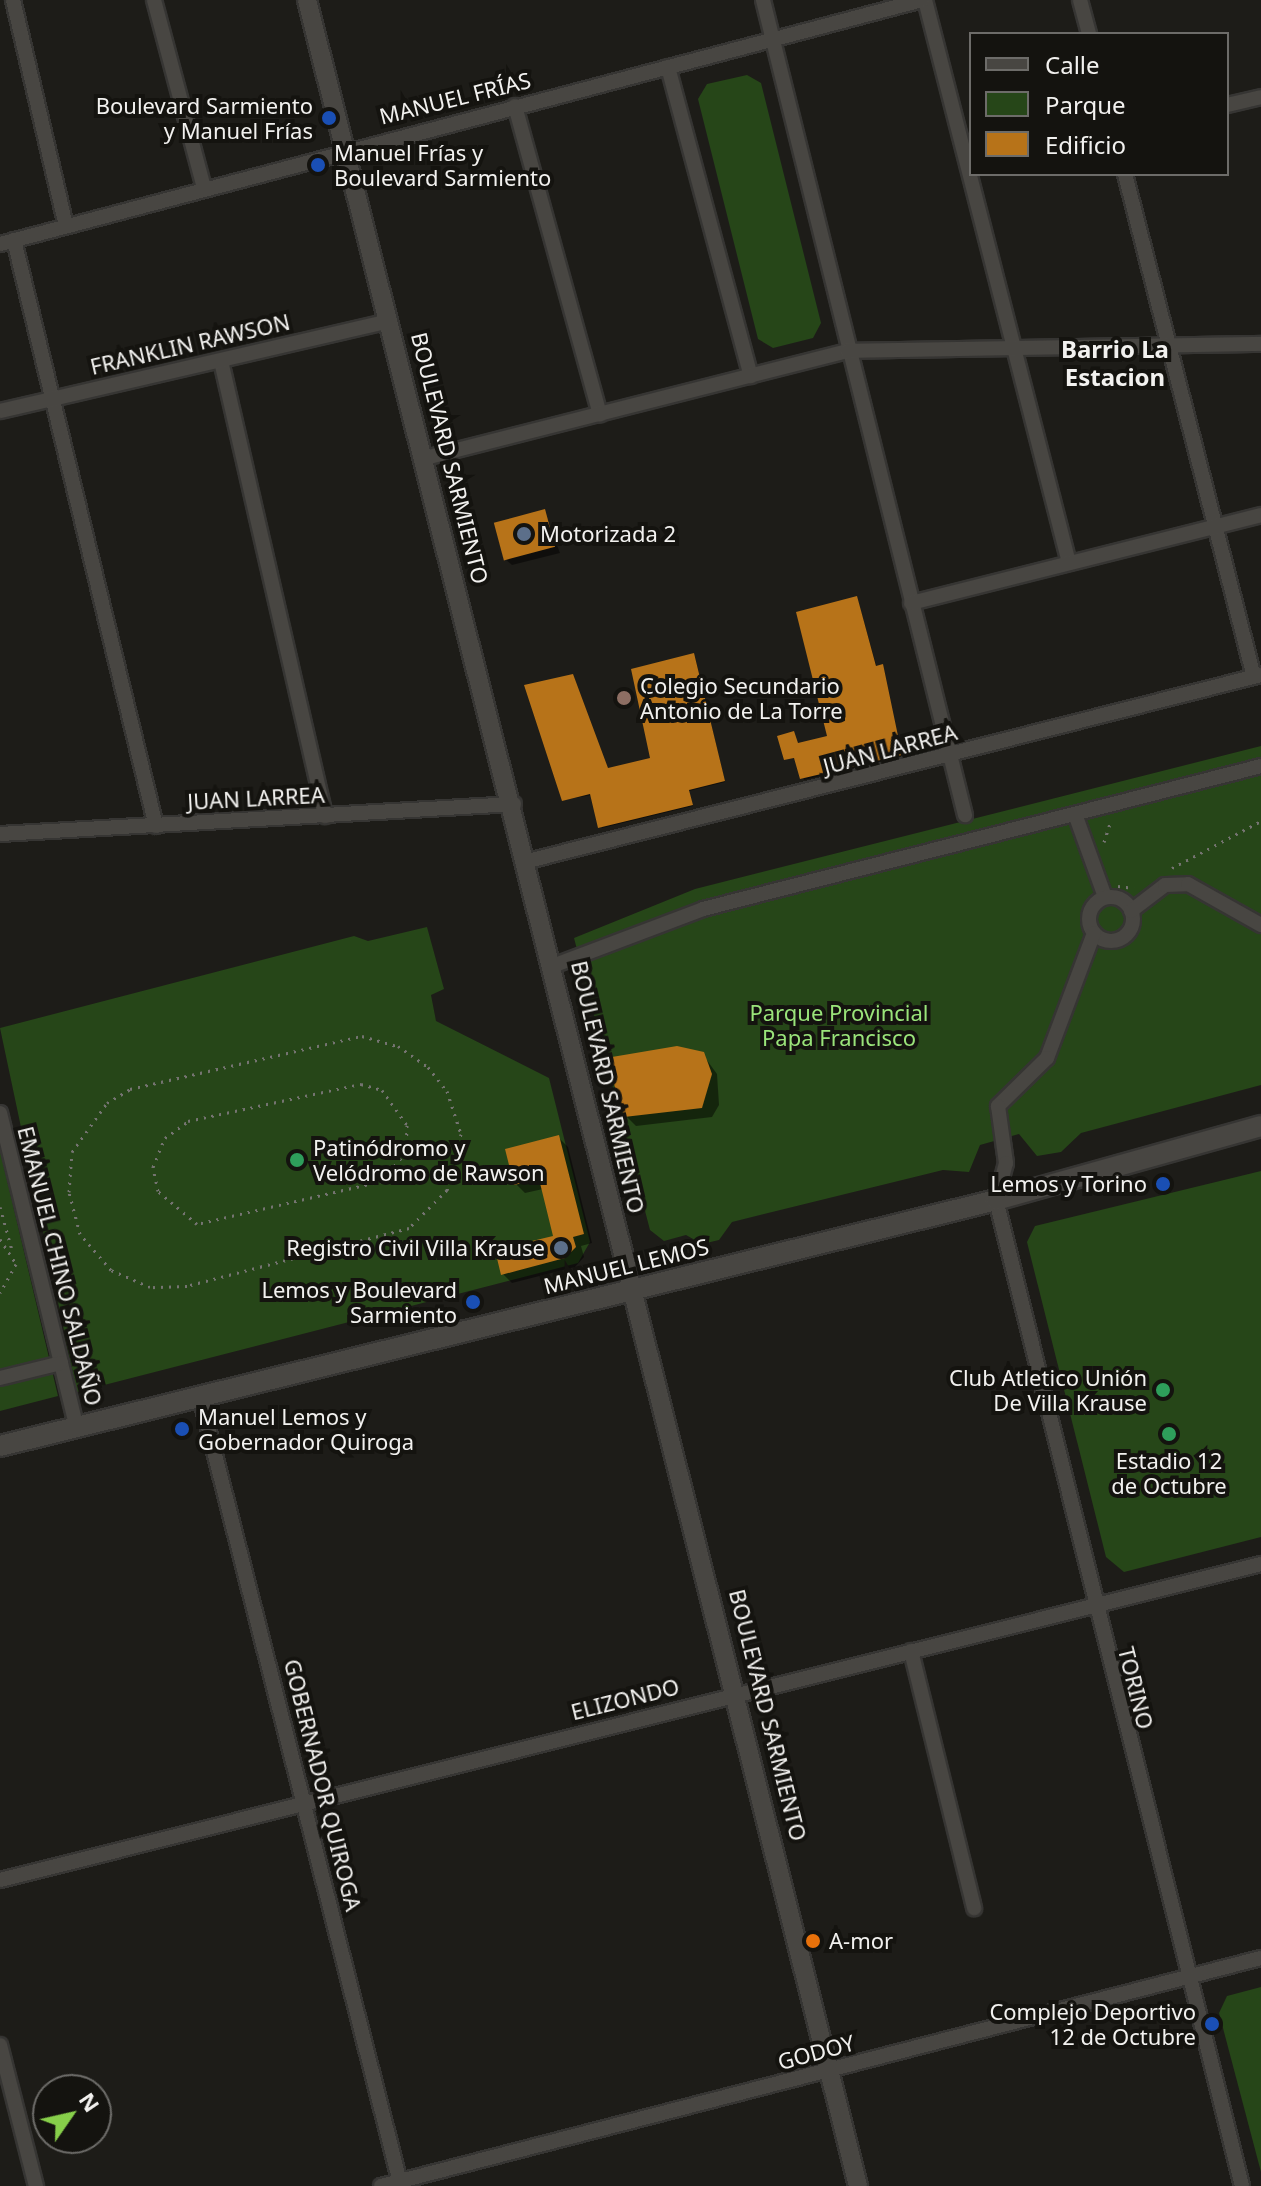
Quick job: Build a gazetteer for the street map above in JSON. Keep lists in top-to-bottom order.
{
  "streets": {
    "main road": ["MANUEL LEMOS"],
    "street": [
      "MANUEL FRÍAS",
      "FRANKLIN RAWSON",
      "BOULEVARD SARMIENTO",
      "JUAN LARREA",
      "EMANUEL CHINO SALDAÑO",
      "TORINO",
      "ELIZONDO",
      "GOBERNADOR QUIROGA",
      "GODOY"
    ]
  },
  "crossings": [
    ["MANUEL FRÍAS", "BOULEVARD SARMIENTO"],
    ["FRANKLIN RAWSON", "BOULEVARD SARMIENTO"],
    ["BOULEVARD SARMIENTO", "JUAN LARREA"],
    ["BOULEVARD SARMIENTO", "MANUEL LEMOS"],
    ["BOULEVARD SARMIENTO", "ELIZONDO"],
    ["BOULEVARD SARMIENTO", "GODOY"],
    ["EMANUEL CHINO SALDAÑO", "MANUEL LEMOS"],
    ["MANUEL LEMOS", "TORINO"],
    ["MANUEL LEMOS", "GOBERNADOR QUIROGA"],
    ["TORINO", "ELIZONDO"],
    ["TORINO", "GODOY"],
    ["ELIZONDO", "GOBERNADOR QUIROGA"],
    ["GOBERNADOR QUIROGA", "GODOY"]
  ],
  "districts": ["Barrio La Estacion"],
  "parks": ["Parque Provincial Papa Francisco"],
  "places": [
    "Boulevard Sarmiento y Manuel Frías",
    "Manuel Frías y Boulevard Sarmiento",
    "Motorizada 2",
    "Colegio Secundario Antonio de La Torre",
    "Patinódromo y Velódromo de Rawson",
    "Lemos y Torino",
    "Registro Civil Villa Krause",
    "Lemos y Boulevard Sarmiento",
    "Club Atletico Unión De Villa Krause",
    "Manuel Lemos y Gobernador Quiroga",
    "Estadio 12 de Octubre",
    "A-mor",
    "Complejo Deportivo 12 de Octubre"
  ],
  "legend": ["Calle", "Parque", "Edificio"],
  "north": "top right"
}
